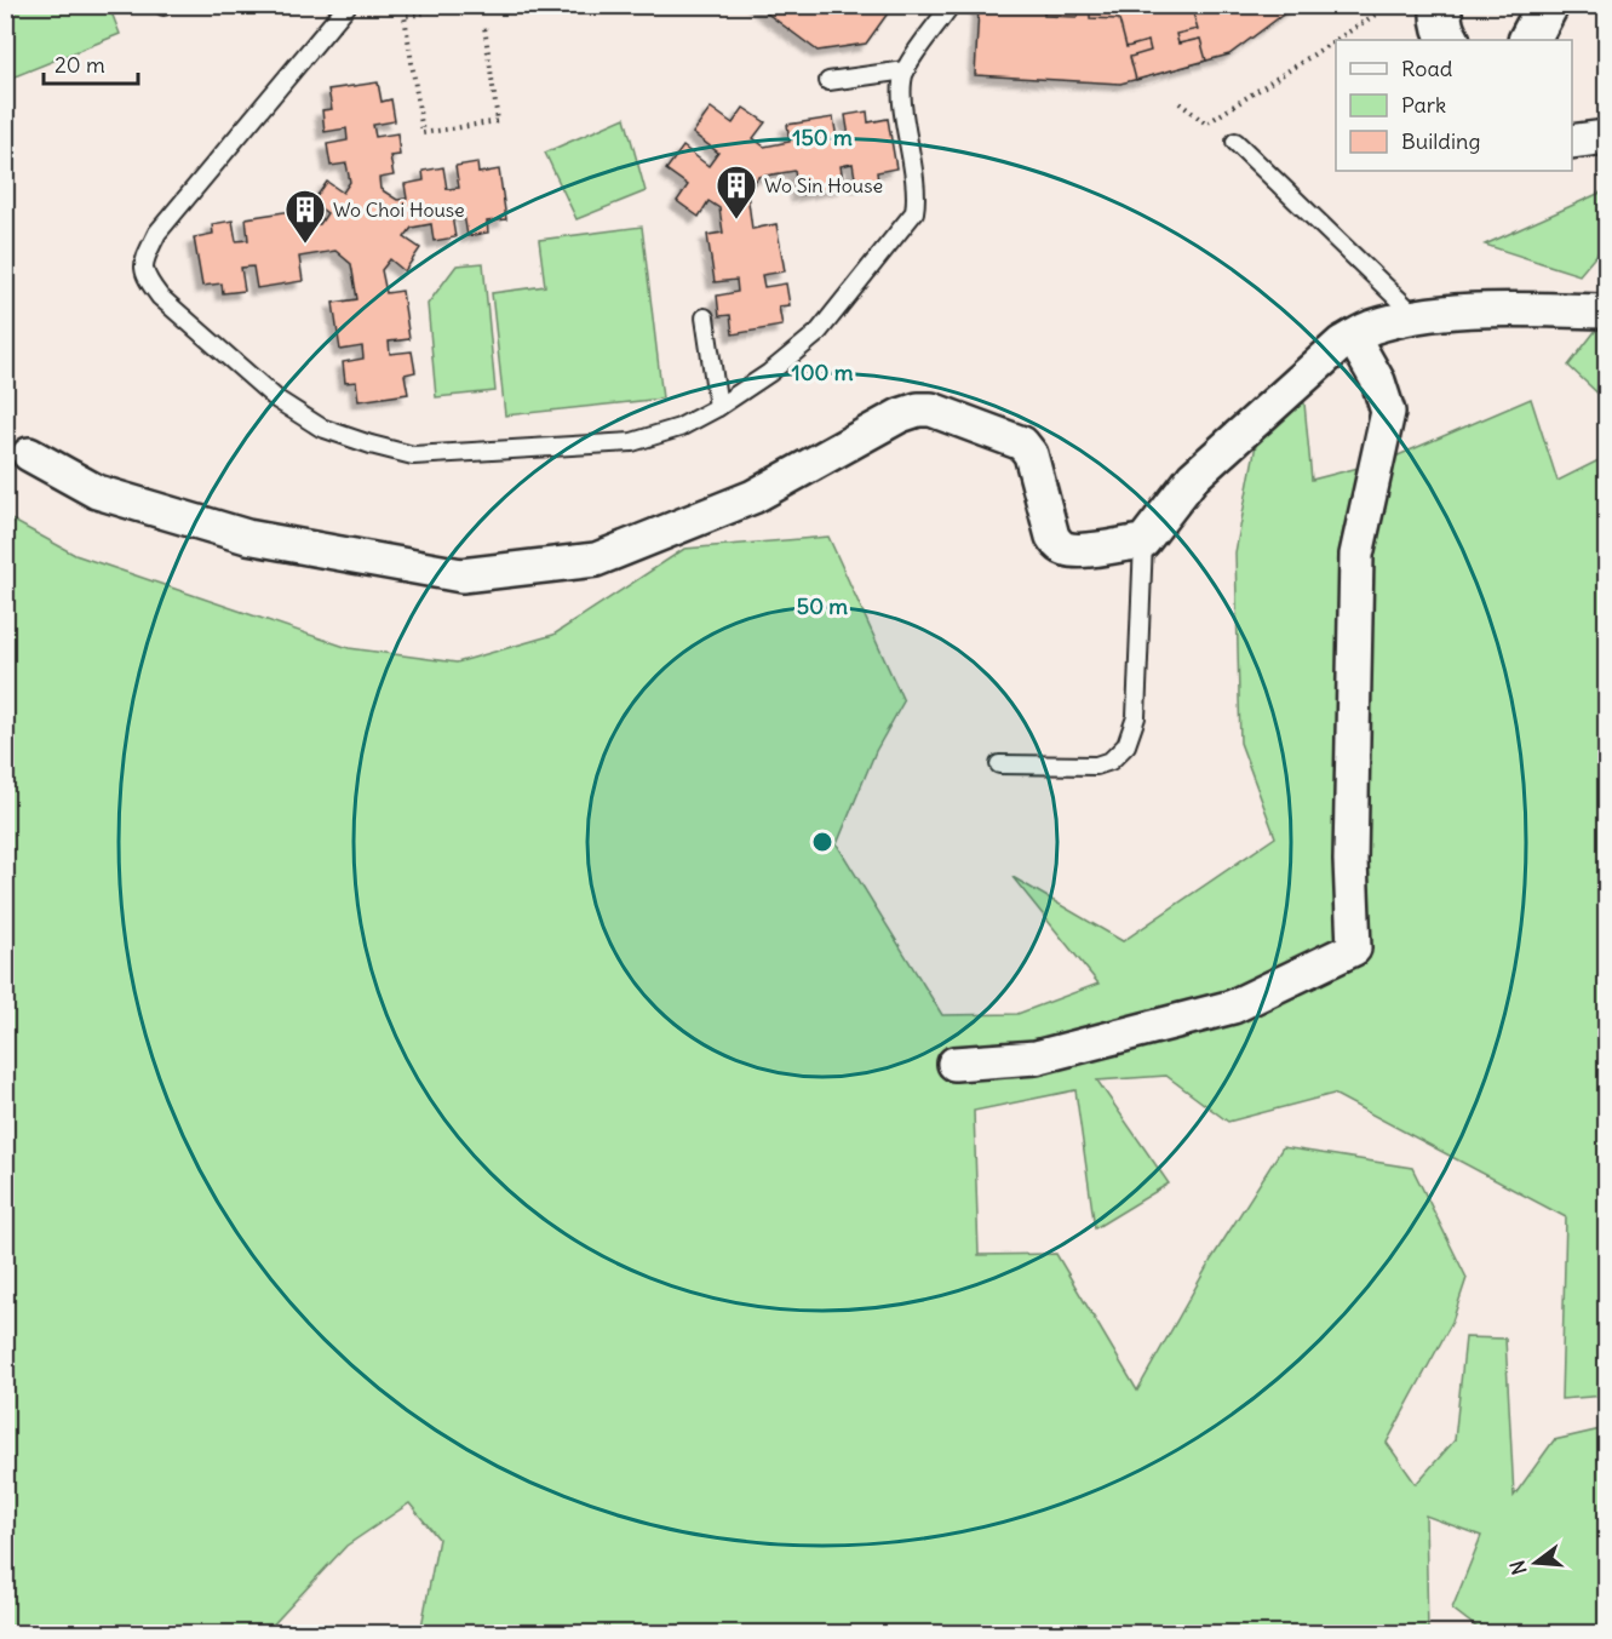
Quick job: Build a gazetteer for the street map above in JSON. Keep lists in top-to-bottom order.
{
  "places": {
    "building": ["Wo Sin House", "Wo Choi House"]
  },
  "legend": ["Road", "Park", "Building"],
  "scale_bar": "20 m",
  "north": "left",
  "rings": ["150 m", "100 m", "50 m"]
}
